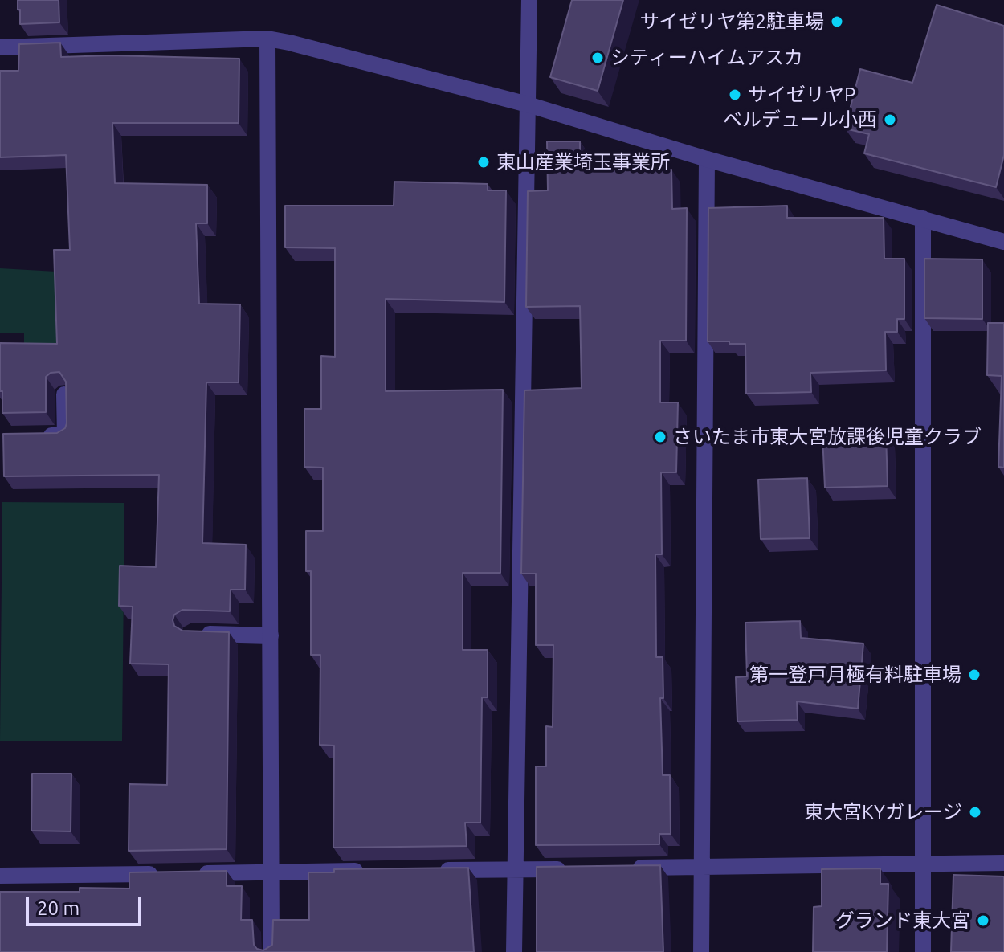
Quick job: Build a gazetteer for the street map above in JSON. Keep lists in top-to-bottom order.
{
  "places": [
    "サイゼリヤ第2駐車場",
    "シティーハイムアスカ",
    "サイゼリヤP",
    "ベルデュール小西",
    "東山産業埼玉事業所",
    "さいたま市東大宮放課後児童クラブ",
    "第一登戸月極有料駐車場",
    "東大宮KYガレージ",
    "グランド東大宮"
  ],
  "scale_bar": "20 m"
}
